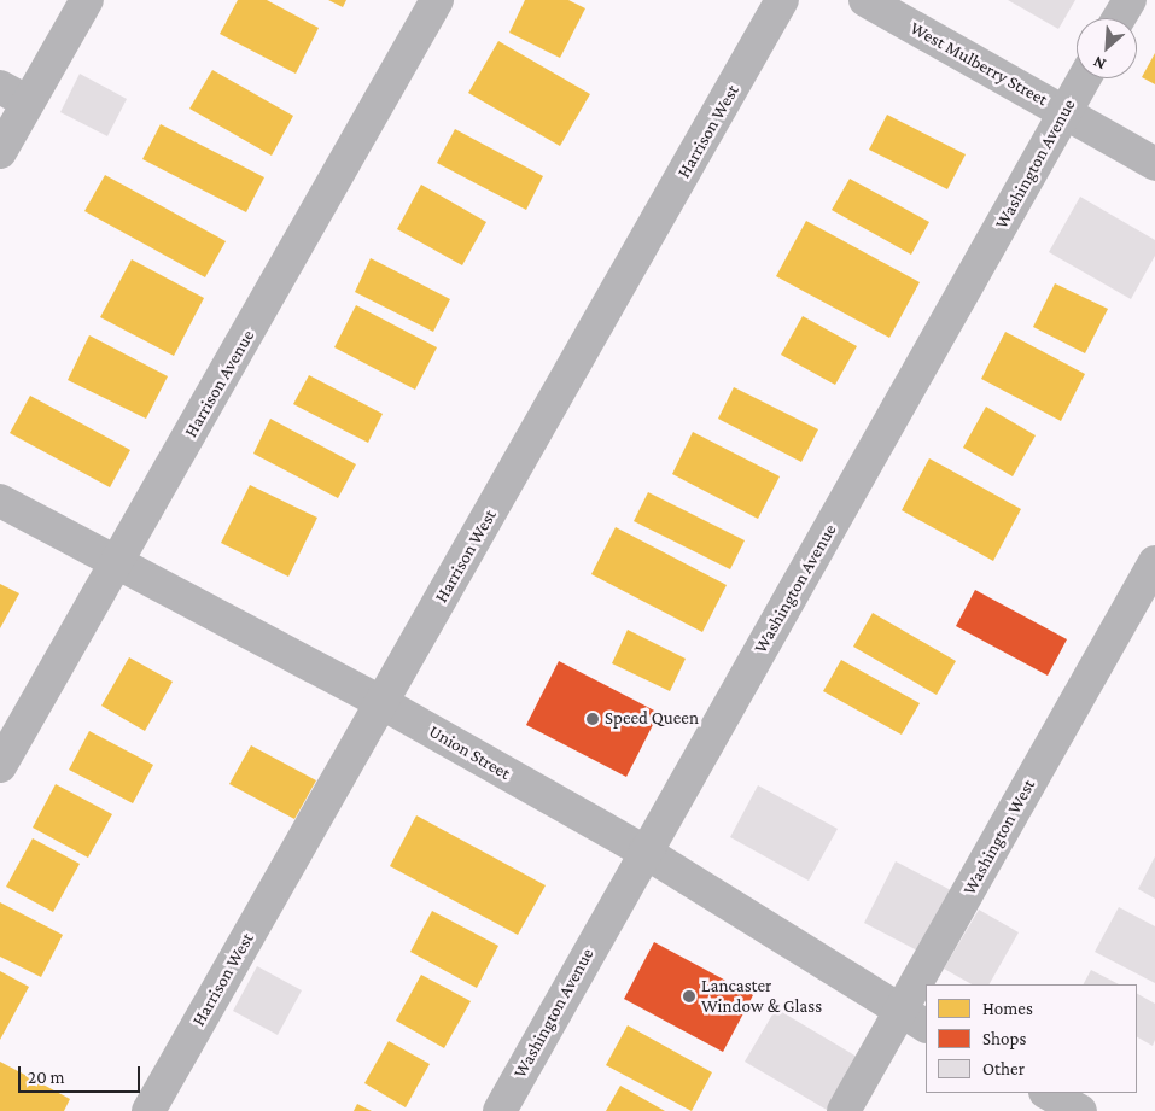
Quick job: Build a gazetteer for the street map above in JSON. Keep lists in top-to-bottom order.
{
  "streets": {
    "street": [
      "West Mulberry Street",
      "Harrison West",
      "Washington Avenue",
      "Harrison Avenue",
      "Union Street",
      "Washington West"
    ]
  },
  "crossings": [
    ["West Mulberry Street", "Washington Avenue"],
    ["Harrison West", "Union Street"],
    ["Washington Avenue", "Union Street"],
    ["Harrison Avenue", "Union Street"],
    ["Union Street", "Washington West"]
  ],
  "places": ["Speed Queen", "Lancaster Window & Glass"],
  "legend": ["Homes", "Shops", "Other"],
  "scale_bar": "20 m",
  "north": "bottom left"
}
